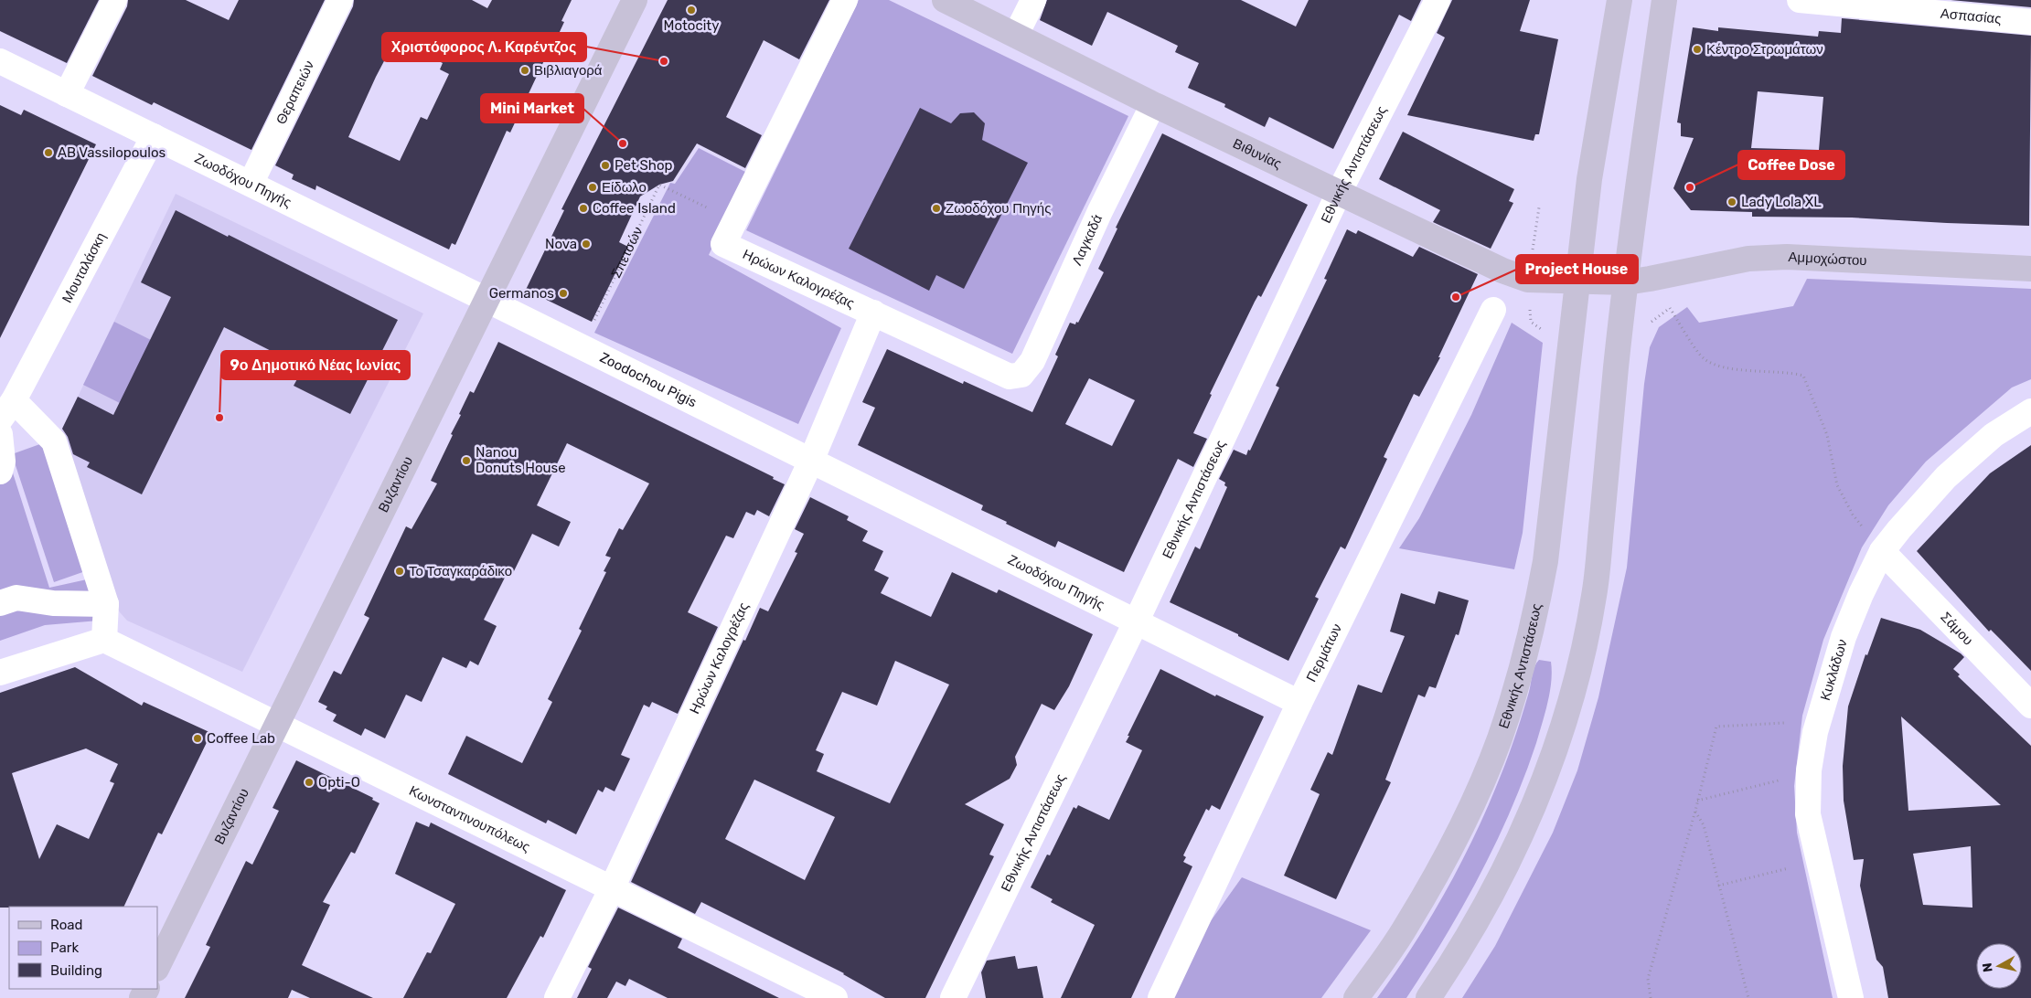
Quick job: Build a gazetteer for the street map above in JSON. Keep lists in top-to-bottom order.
{
  "streets": {
    "street": [
      "Ασπασίας",
      "Θεραπειών",
      "Βιθυνίας",
      "Εθνικής Αντιστάσεως",
      "Ζωοδόχου Πηγής",
      "Λαγκαδά",
      "Αμμοχώστου",
      "Μουταλάσκη",
      "Ηρώων Καλογρέζας",
      "Zoodochou Pigis",
      "Βυζαντίου",
      "Σάμου",
      "Περμάτων",
      "Κυκλάδων",
      "Κωνσταντινουπόλεως"
    ],
    "path": ["Σπετσών"]
  },
  "crossings": [
    ["Θεραπειών", "Ζωοδόχου Πηγής"],
    ["Βιθυνίας", "Εθνικής Αντιστάσεως"],
    ["Βιθυνίας", "Λαγκαδά"],
    ["Βιθυνίας", "Αμμοχώστου"],
    ["Εθνικής Αντιστάσεως", "Ζωοδόχου Πηγής"],
    ["Ζωοδόχου Πηγής", "Μουταλάσκη"],
    ["Ζωοδόχου Πηγής", "Ηρώων Καλογρέζας"],
    ["Ζωοδόχου Πηγής", "Zoodochou Pigis"],
    ["Ζωοδόχου Πηγής", "Βυζαντίου"],
    ["Ζωοδόχου Πηγής", "Περμάτων"],
    ["Λαγκαδά", "Ηρώων Καλογρέζας"],
    ["Σπετσών", "Ηρώων Καλογρέζας"],
    ["Σπετσών", "Zoodochou Pigis"],
    ["Ηρώων Καλογρέζας", "Zoodochou Pigis"],
    ["Ηρώων Καλογρέζας", "Κωνσταντινουπόλεως"],
    ["Zoodochou Pigis", "Βυζαντίου"],
    ["Βυζαντίου", "Κωνσταντινουπόλεως"],
    ["Σάμου", "Κυκλάδων"]
  ],
  "places": [
    "Motocity",
    "Κέντρο Στρωμάτων",
    "Χριστόφορος Λ. Καρέντζος",
    "Βιβλιαγορά",
    "Mini Market",
    "AB Vassilopoulos",
    "Pet Shop",
    "Είδωλο",
    "Coffee Dose",
    "Lady Lola XL",
    "Coffee Island",
    "Ζωοδόχου Πηγής",
    "Nova",
    "Germanos",
    "Project House",
    "9ο Δημοτικό Νέας Ιωνίας",
    "Nanou Donuts House",
    "Το Τσαγκαράδικο",
    "Coffee Lab",
    "Opti-O"
  ],
  "legend": ["Road", "Park", "Building"],
  "north": "left"
}
